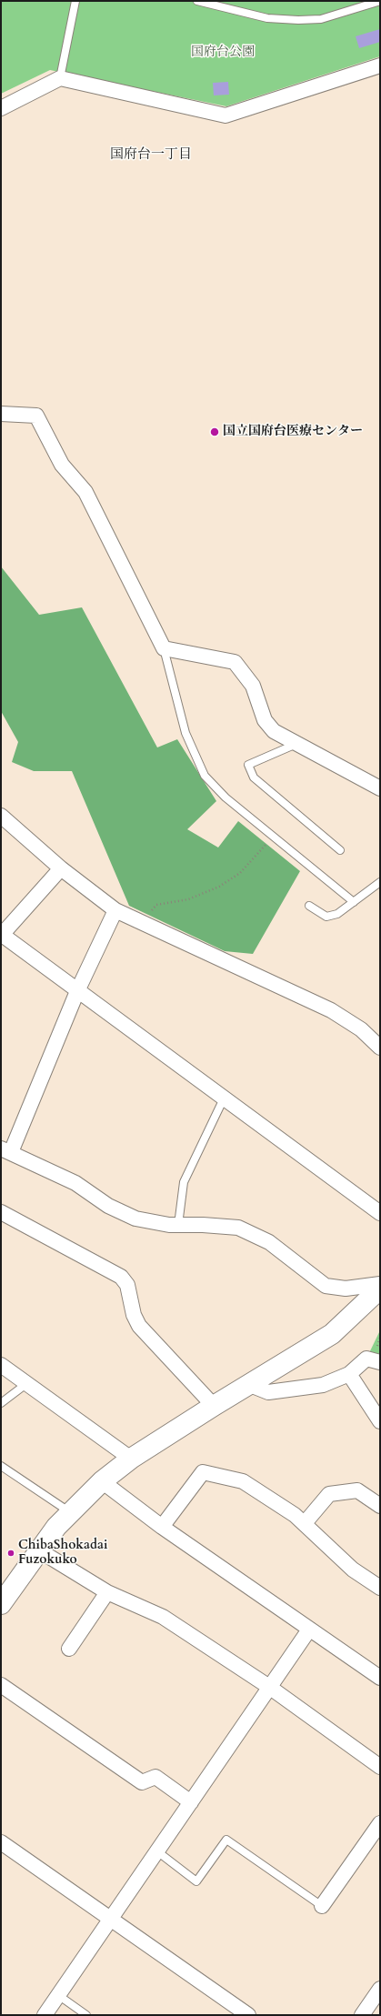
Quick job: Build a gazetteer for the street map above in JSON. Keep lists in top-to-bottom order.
{
  "districts": ["国府台一丁目"],
  "parks": ["国府台公園"],
  "places": ["国立国府台医療センター", "ChibaShokadai Fuzokuko"]
}
